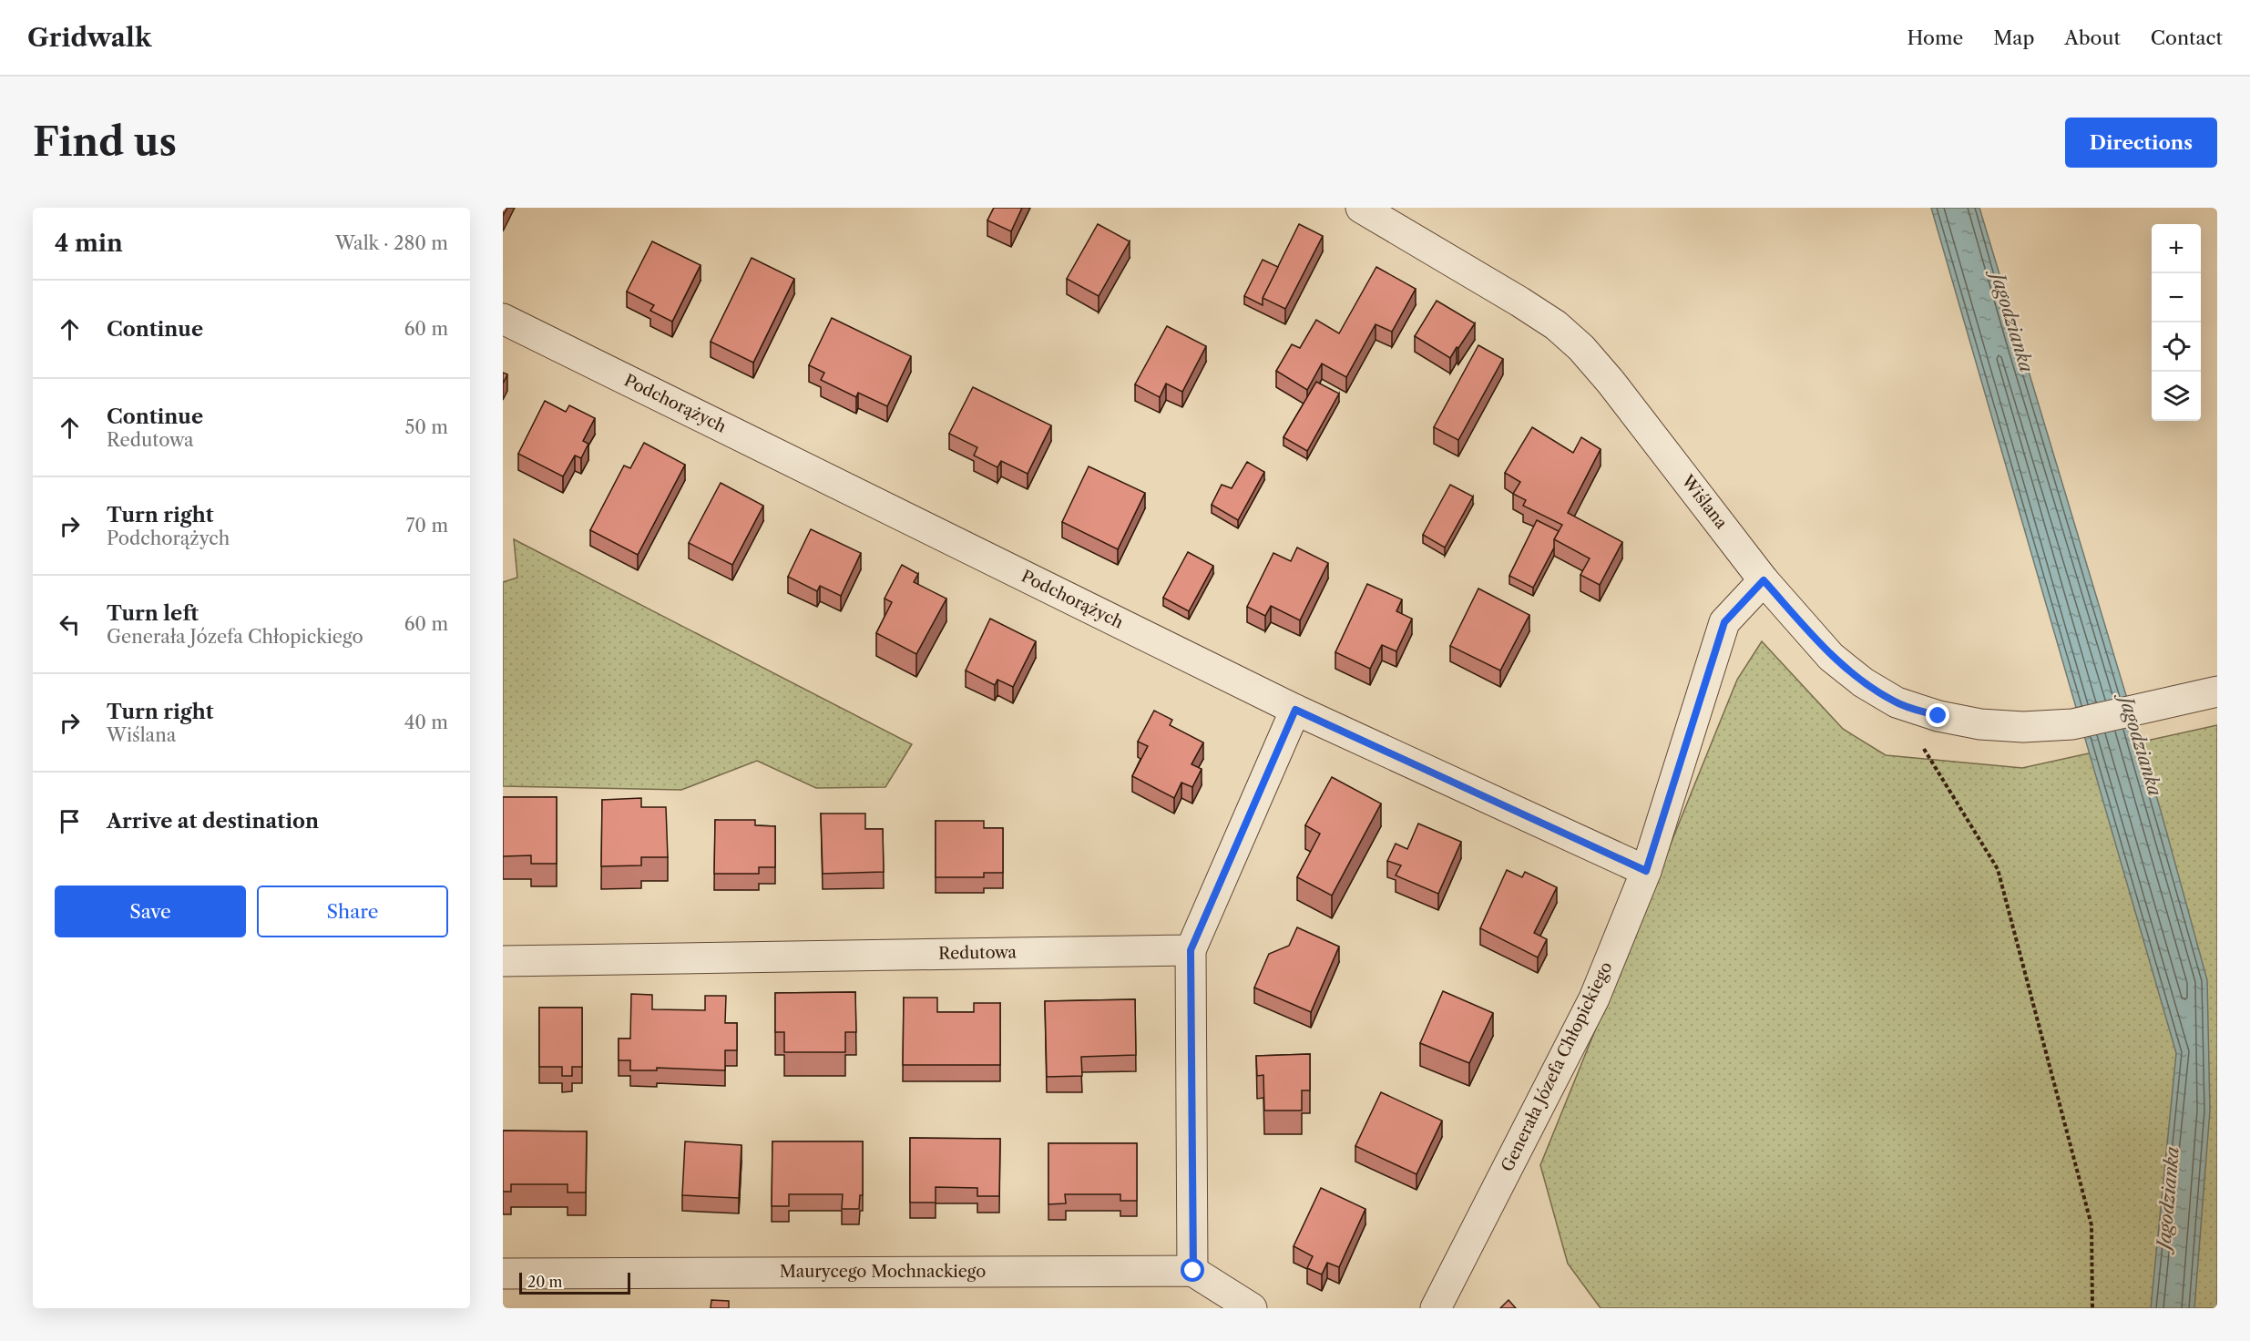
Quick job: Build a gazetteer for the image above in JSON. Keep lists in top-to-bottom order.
{
  "streets": {
    "street": [
      "Podchorążych",
      "Wiślana",
      "Redutowa",
      "Generała Józefa Chłopickiego",
      "Maurycego Mochnackiego"
    ]
  },
  "crossings": [
    ["Podchorążych", "Generała Józefa Chłopickiego"],
    ["Wiślana", "Generała Józefa Chłopickiego"]
  ],
  "water": ["Jagodzianka"],
  "scale_bar": "20 m",
  "page": {
    "header": "Gridwalk",
    "nav": [
      "Home",
      "Map",
      "About",
      "Contact"
    ],
    "buttons": [
      "Directions",
      ["Save", "Share"]
    ],
    "title": "Find us",
    "heading": ["4 min", "Walk · 280 m"],
    "map_buttons": ["+", "−"],
    "list": [
      ["Continue", "60 m"],
      ["Continue", "Redutowa", "50 m"],
      ["Turn right", "Podchorążych", "70 m"],
      ["Turn left", "Generała Józefa Chłopickiego", "60 m"],
      ["Turn right", "Wiślana", "40 m"],
      "Arrive at destination"
    ],
    "scale": "20 m"
  }
}
